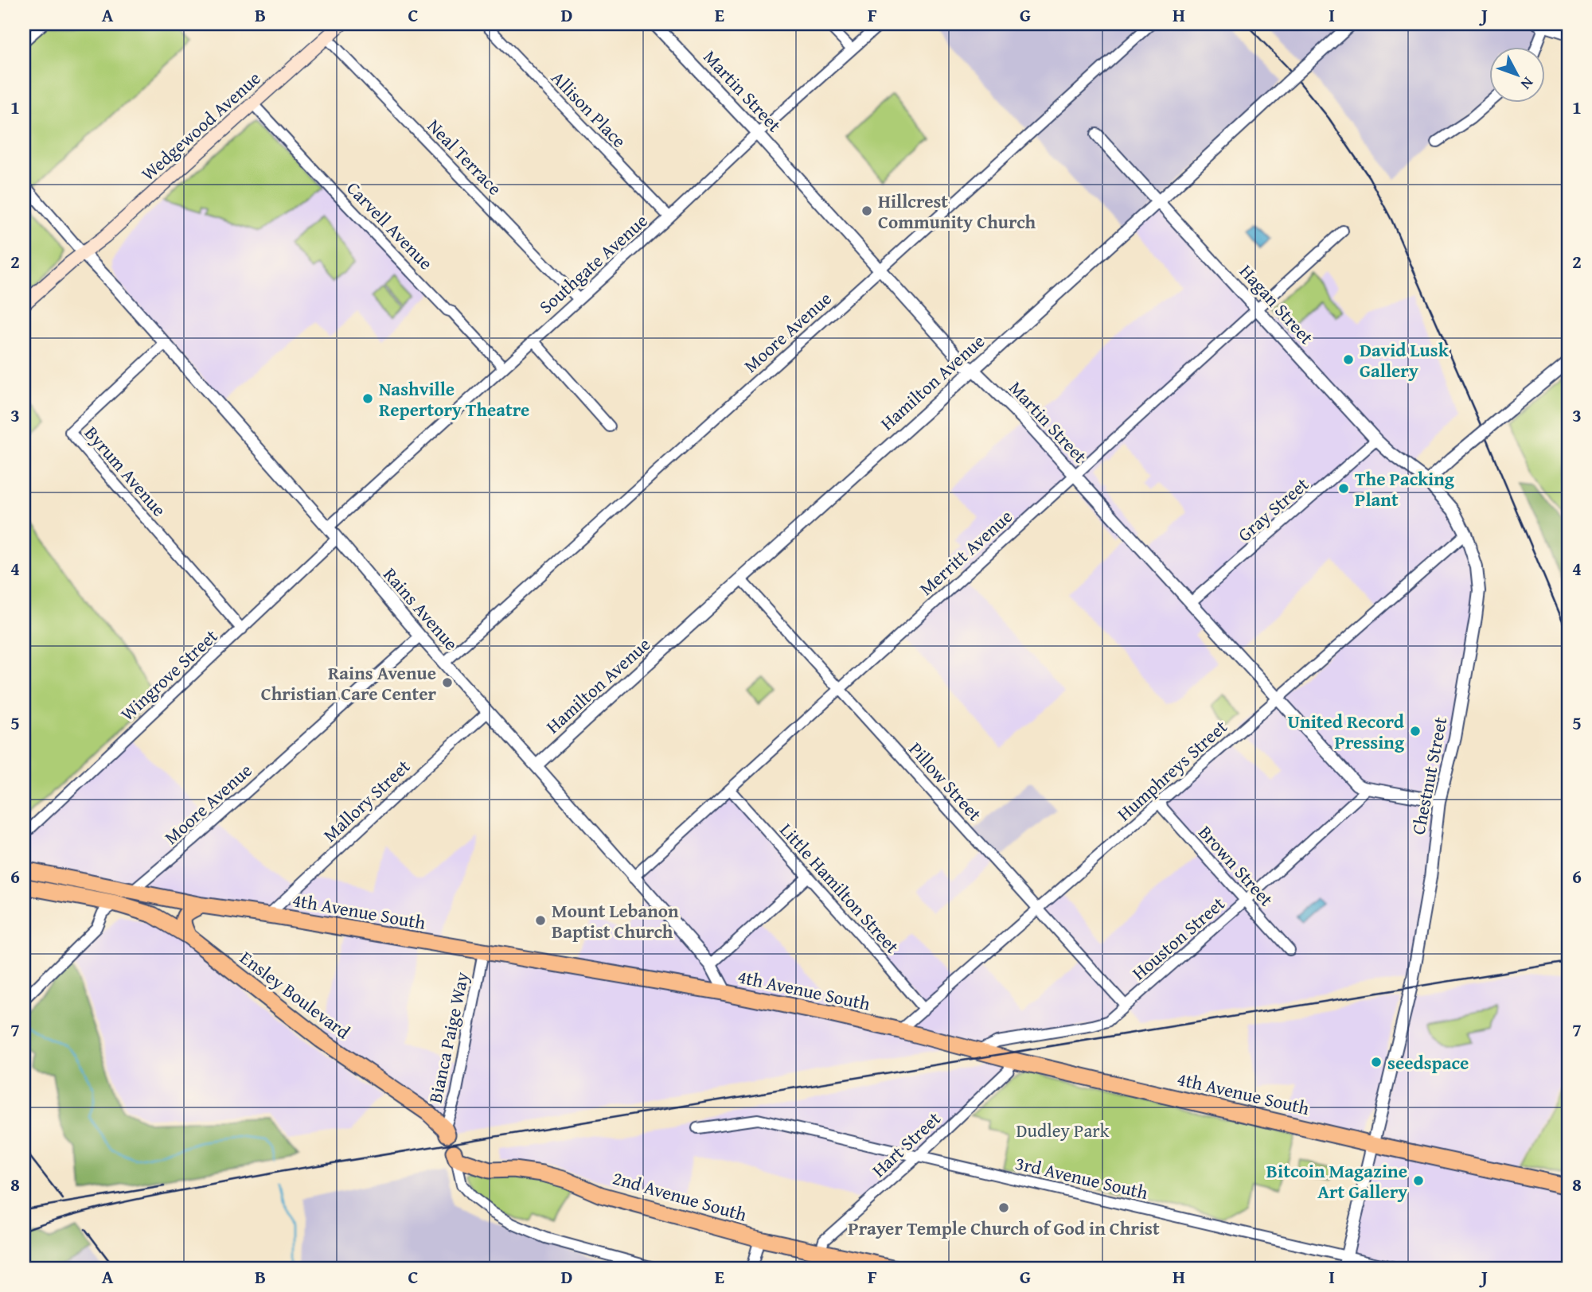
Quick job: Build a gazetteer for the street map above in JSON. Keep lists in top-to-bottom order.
{
  "streets": {
    "main road": [
      "Wedgewood Avenue",
      "4th Avenue South",
      "Ensley Boulevard",
      "2nd Avenue South"
    ],
    "street": [
      "Martin Street",
      "Allison Place",
      "Neal Terrace",
      "Carvell Avenue",
      "Southgate Avenue",
      "Hagan Street",
      "Moore Avenue",
      "Hamilton Avenue",
      "Byrum Avenue",
      "Gray Street",
      "Merritt Avenue",
      "Rains Avenue",
      "Wingrove Street",
      "Humphreys Street",
      "Chestnut Street",
      "Pillow Street",
      "Mallory Street",
      "Brown Street",
      "Little Hamilton Street",
      "Houston Street",
      "Bianca Paige Way",
      "Hart Street",
      "3rd Avenue South"
    ]
  },
  "crossings": [
    ["Martin Street", "Southgate Avenue"],
    ["Martin Street", "Moore Avenue"],
    ["Martin Street", "Hamilton Avenue"],
    ["Martin Street", "Gray Street"],
    ["Martin Street", "Merritt Avenue"],
    ["Martin Street", "Humphreys Street"],
    ["Martin Street", "Chestnut Street"],
    ["Martin Street", "Houston Street"],
    ["Allison Place", "Southgate Avenue"],
    ["Wedgewood Avenue", "Neal Terrace"],
    ["Wedgewood Avenue", "Carvell Avenue"],
    ["Wedgewood Avenue", "Rains Avenue"],
    ["Neal Terrace", "Southgate Avenue"],
    ["Carvell Avenue", "Southgate Avenue"],
    ["Southgate Avenue", "Rains Avenue"],
    ["Hagan Street", "Hamilton Avenue"],
    ["Hagan Street", "Gray Street"],
    ["Hagan Street", "Merritt Avenue"],
    ["Hagan Street", "Chestnut Street"],
    ["Moore Avenue", "Rains Avenue"],
    ["Moore Avenue", "4th Avenue South"],
    ["Moore Avenue", "Ensley Boulevard"],
    ["Hamilton Avenue", "Rains Avenue"],
    ["Hamilton Avenue", "Pillow Street"],
    ["Byrum Avenue", "Rains Avenue"],
    ["Byrum Avenue", "Wingrove Street"],
    ["Merritt Avenue", "Rains Avenue"],
    ["Merritt Avenue", "Pillow Street"],
    ["Merritt Avenue", "Little Hamilton Street"],
    ["Rains Avenue", "Wingrove Street"],
    ["Rains Avenue", "Mallory Street"],
    ["Rains Avenue", "4th Avenue South"],
    ["Humphreys Street", "Chestnut Street"],
    ["Humphreys Street", "Pillow Street"],
    ["Humphreys Street", "Brown Street"],
    ["Humphreys Street", "Little Hamilton Street"],
    ["Humphreys Street", "4th Avenue South"],
    ["Chestnut Street", "4th Avenue South"],
    ["Chestnut Street", "3rd Avenue South"],
    ["Pillow Street", "Houston Street"],
    ["Mallory Street", "4th Avenue South"],
    ["Brown Street", "Houston Street"],
    ["4th Avenue South", "Houston Street"],
    ["4th Avenue South", "Bianca Paige Way"],
    ["4th Avenue South", "Hart Street"],
    ["Ensley Boulevard", "Bianca Paige Way"],
    ["Hart Street", "3rd Avenue South"],
    ["Hart Street", "2nd Avenue South"]
  ],
  "parks": ["Dudley Park"],
  "places": [
    "Hillcrest Community Church",
    "David Lusk Gallery",
    "Nashville Repertory Theatre",
    "The Packing Plant",
    "Rains Avenue Christian Care Center",
    "United Record Pressing",
    "Mount Lebanon Baptist Church",
    "seedspace",
    "Bitcoin Magazine Art Gallery",
    "Prayer Temple Church of God in Christ"
  ],
  "north": "bottom right",
  "grid": {
    "columns": [
      "A",
      "B",
      "C",
      "D",
      "E",
      "F",
      "G",
      "H",
      "I",
      "J"
    ],
    "rows": [
      "1",
      "2",
      "3",
      "4",
      "5",
      "6",
      "7",
      "8"
    ]
  }
}
